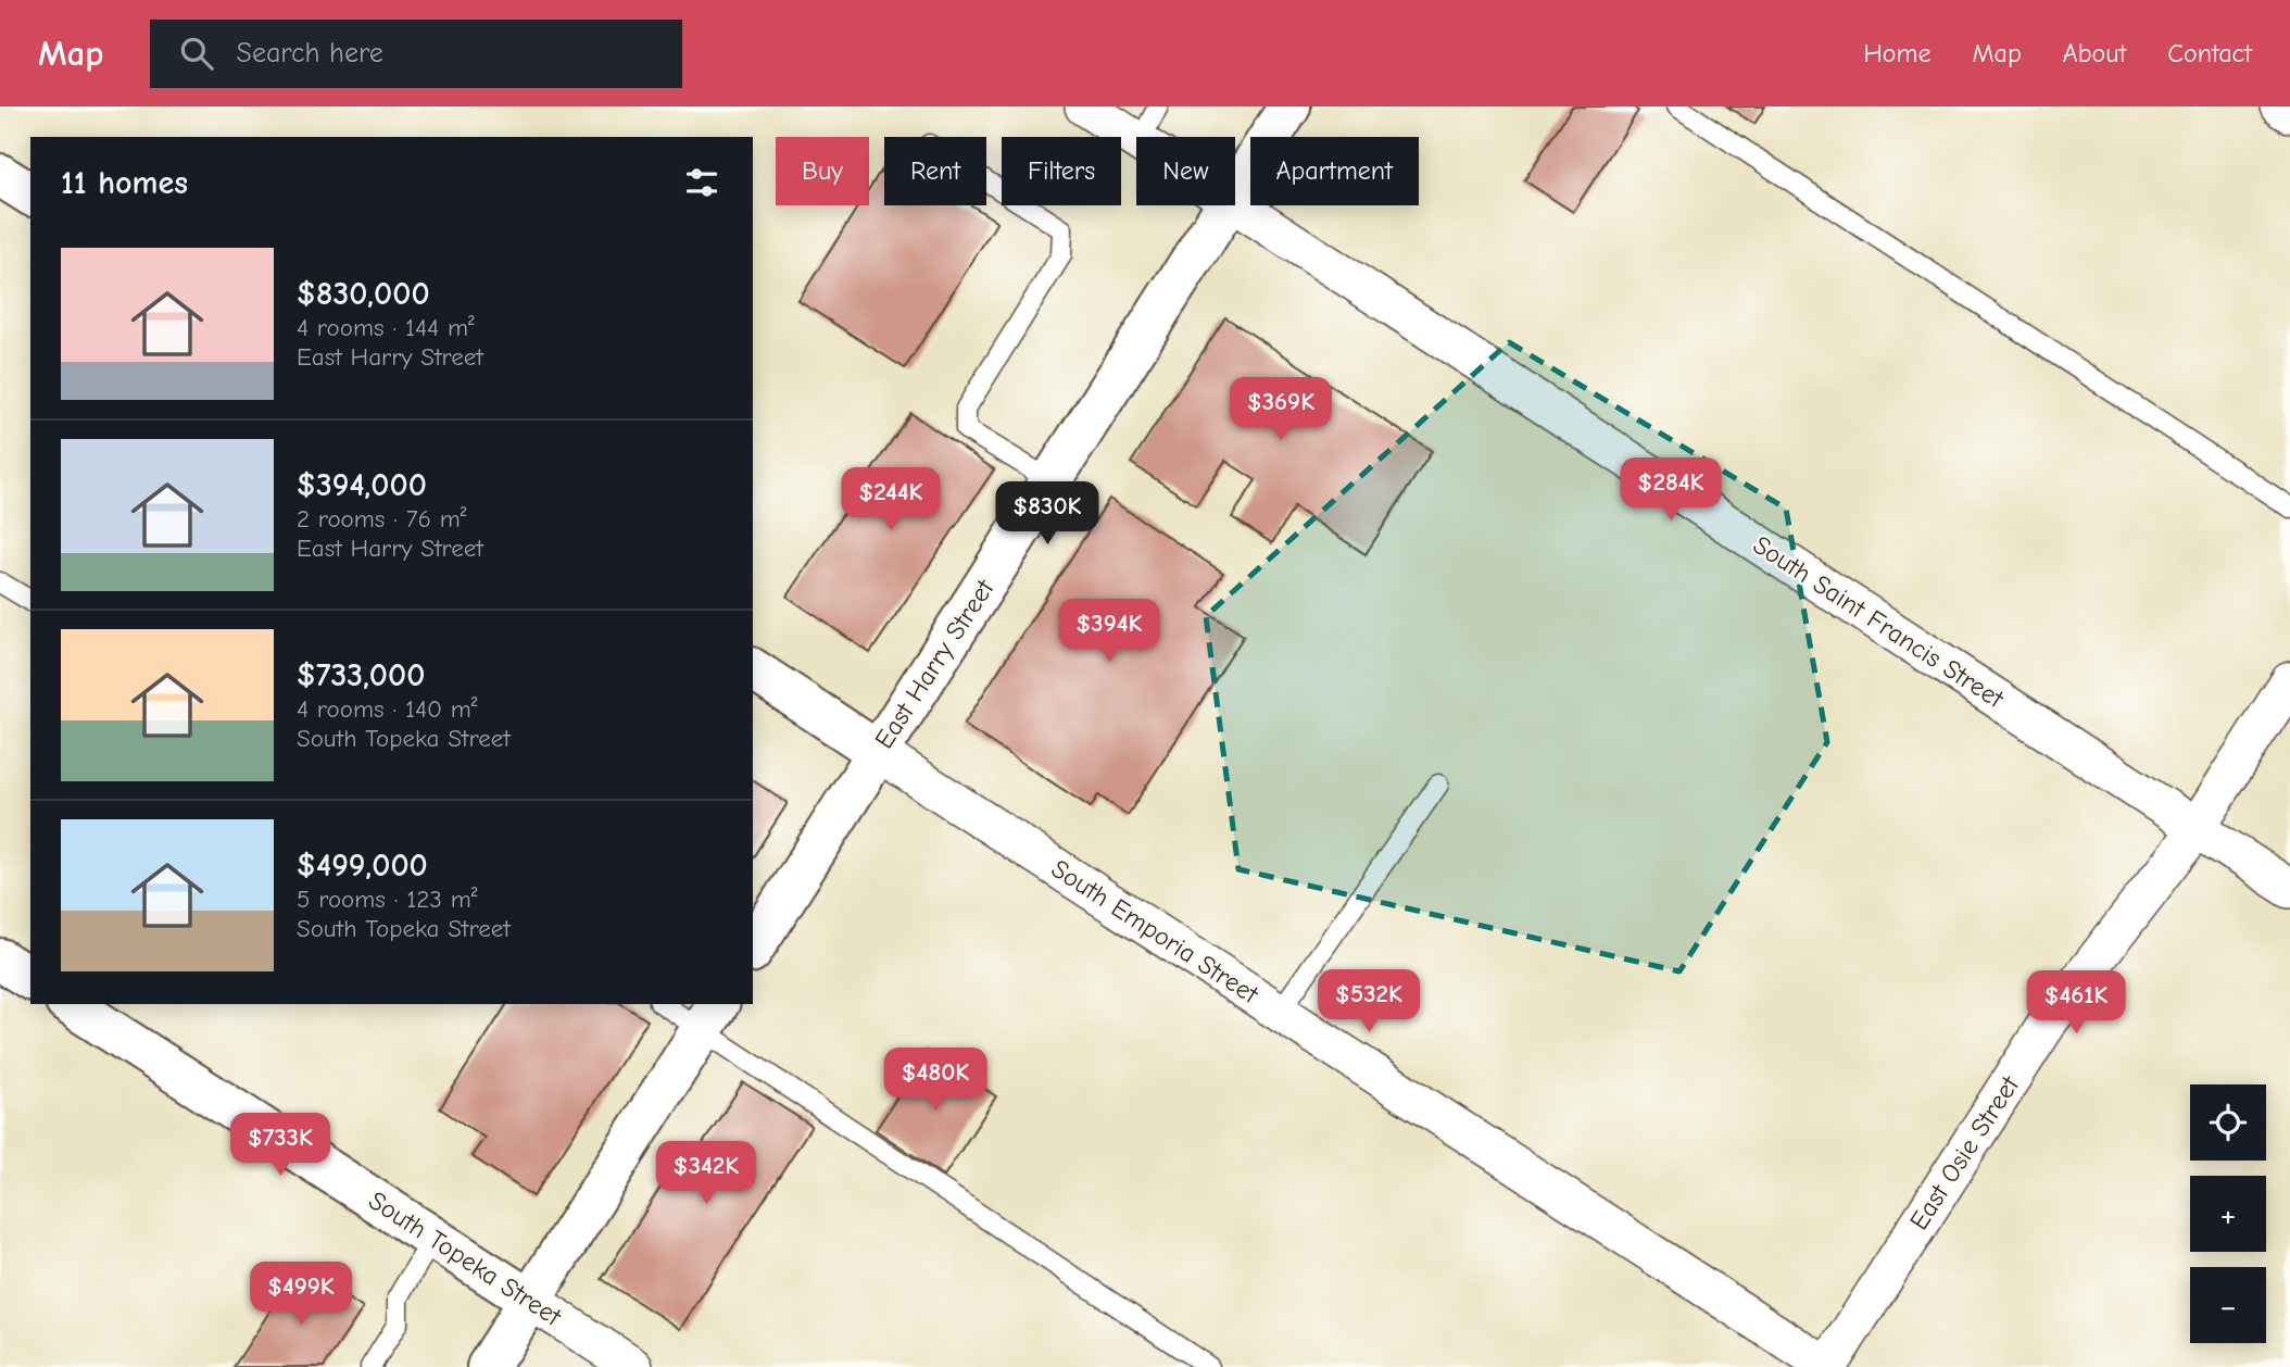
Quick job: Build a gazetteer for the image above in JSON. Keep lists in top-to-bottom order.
{
  "streets": {
    "street": [
      "South Saint Francis Street",
      "East Harry Street",
      "South Emporia Street",
      "East Osie Street",
      "South Topeka Street"
    ]
  },
  "crossings": [
    ["South Saint Francis Street", "East Osie Street"],
    ["East Harry Street", "South Emporia Street"],
    ["South Emporia Street", "East Osie Street"]
  ],
  "page": {
    "header": "Map",
    "search": "Search here",
    "nav": [
      "Home",
      "Map",
      "About",
      "Contact"
    ],
    "chip": [
      "Buy",
      "Rent",
      "Filters",
      "New",
      "Apartment"
    ],
    "heading": "11 homes",
    "list": [
      {
        "name": "$830,000",
        "note": "4 rooms · 144 m² · East Harry Street"
      },
      {
        "name": "$394,000",
        "note": "2 rooms · 76 m² · East Harry Street"
      },
      {
        "name": "$733,000",
        "note": "4 rooms · 140 m² · South Topeka Street"
      },
      {
        "name": "$499,000",
        "note": "5 rooms · 123 m² · South Topeka Street"
      }
    ],
    "price": [
      "$369K",
      "$284K",
      "$244K",
      "$830K",
      "$394K",
      "$532K",
      "$461K",
      "$480K",
      "$733K",
      "$342K",
      "$499K"
    ],
    "map_buttons": ["+", "−"]
  }
}
